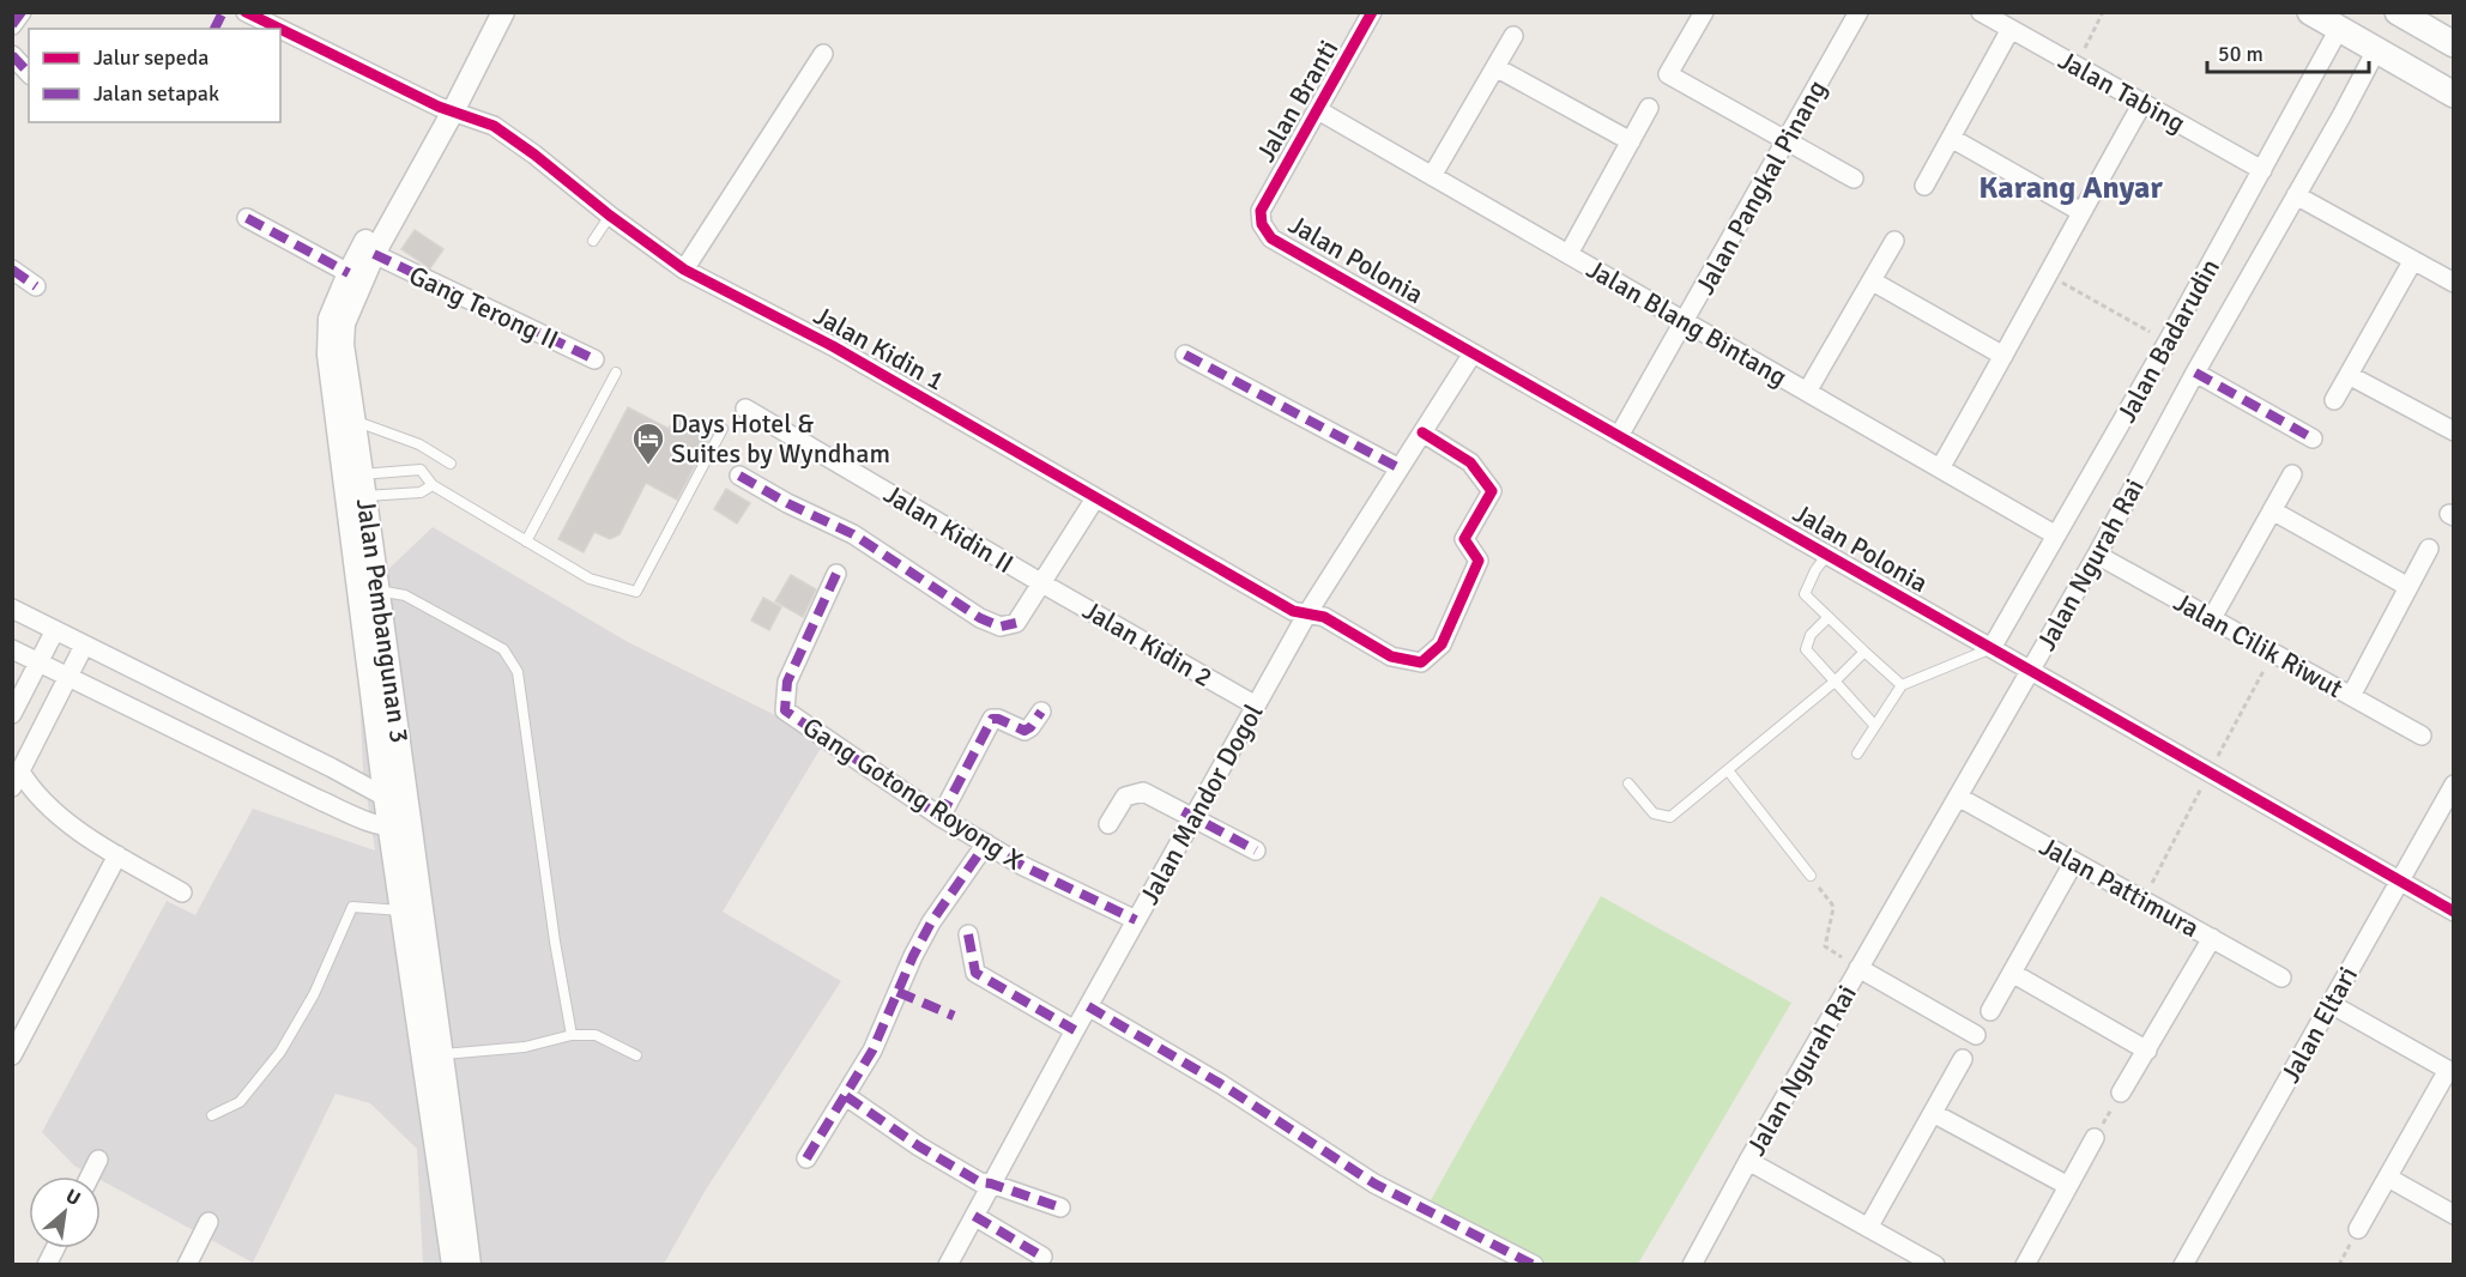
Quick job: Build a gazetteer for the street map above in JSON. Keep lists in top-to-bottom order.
{
  "streets": {
    "street": [
      "Jalan Tabing",
      "Jalan Branti",
      "Jalan Pangkal Pinang",
      "Jalan Polonia",
      "Gang Terong II",
      "Jalan Blang Bintang",
      "Jalan Badarudin",
      "Jalan Kidin 1",
      "Jalan Kidin II",
      "Jalan Ngurah Rai",
      "Jalan Pembangunan 3",
      "Jalan Kidin 2",
      "Jalan Cilik Riwut",
      "Gang Gotong Royong X",
      "Jalan Mandor Dogol",
      "Jalan Pattimura",
      "Jalan Eltari"
    ]
  },
  "crossings": [
    ["Jalan Tabing", "Jalan Badarudin"],
    ["Jalan Branti", "Jalan Polonia"],
    ["Jalan Branti", "Jalan Blang Bintang"],
    ["Jalan Pangkal Pinang", "Jalan Polonia"],
    ["Jalan Pangkal Pinang", "Jalan Blang Bintang"],
    ["Jalan Polonia", "Jalan Badarudin"],
    ["Jalan Polonia", "Jalan Ngurah Rai"],
    ["Jalan Polonia", "Jalan Mandor Dogol"],
    ["Jalan Polonia", "Jalan Eltari"],
    ["Gang Terong II", "Jalan Pembangunan 3"],
    ["Jalan Blang Bintang", "Jalan Badarudin"],
    ["Jalan Kidin 1", "Jalan Pembangunan 3"],
    ["Jalan Kidin 1", "Jalan Mandor Dogol"],
    ["Jalan Kidin II", "Jalan Kidin 2"],
    ["Jalan Ngurah Rai", "Jalan Cilik Riwut"],
    ["Jalan Ngurah Rai", "Jalan Pattimura"],
    ["Jalan Kidin 2", "Jalan Mandor Dogol"],
    ["Gang Gotong Royong X", "Jalan Mandor Dogol"]
  ],
  "districts": ["Karang Anyar"],
  "places": {
    "hotel": ["Days Hotel & Suites by Wyndham"]
  },
  "legend": ["Jalur sepeda", "Jalan setapak"],
  "scale_bar": "50 m",
  "north": "top right"
}
